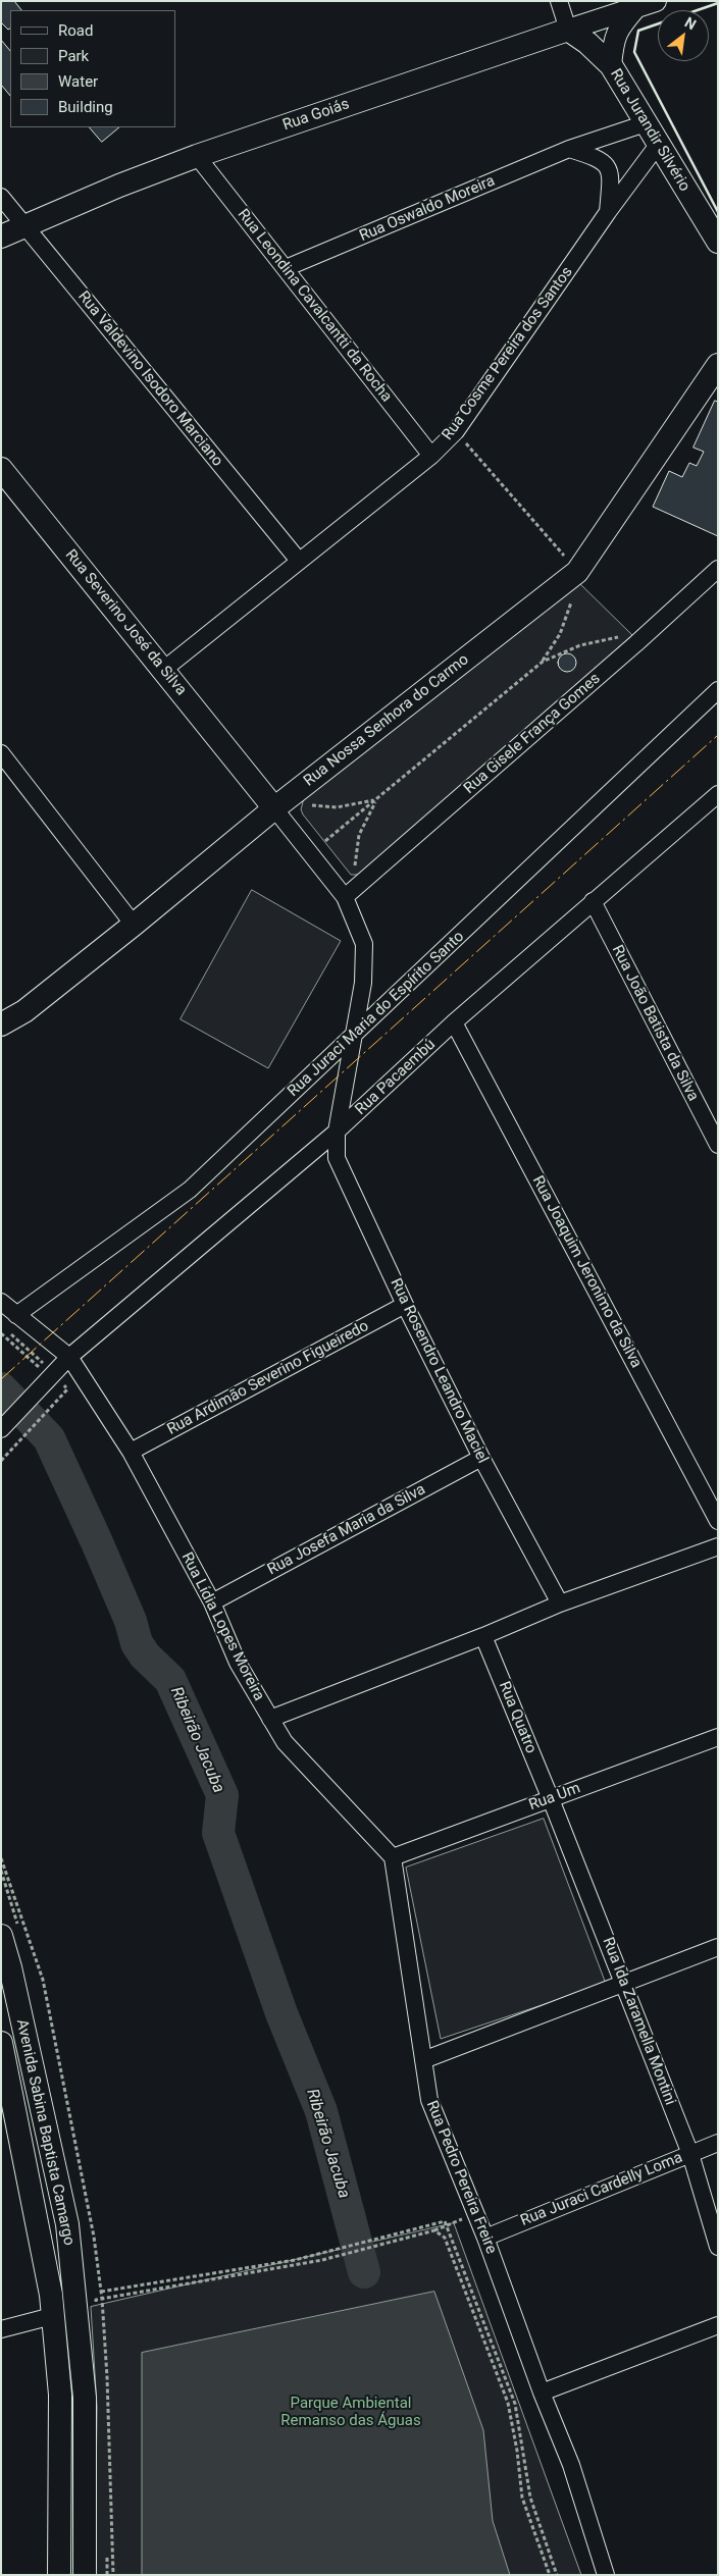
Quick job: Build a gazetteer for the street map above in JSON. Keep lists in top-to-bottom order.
{
  "streets": {
    "main road": [
      "Rua Goiás",
      "Rua Jurandir Silvério",
      "Rua Severino José da Silva",
      "Rua Nossa Senhora do Carmo",
      "Avenida Sabina Baptista Camargo"
    ],
    "street": [
      "Rua Oswaldo Moreira",
      "Rua Leondina Cavalcantti da Rocha",
      "Rua Cosme Pereira dos Santos",
      "Rua Valdevino Isodoro Marciano",
      "Rua Gisele França Gomes",
      "Rua Juraci Maria do Espírito Santo",
      "Rua João Batista da Silva",
      "Rua Pacaembú",
      "Rua Joaquim Jeronimo da Silva",
      "Rua Rosendro Leandro Maciel",
      "Rua Ardimão Severino Figueiredo",
      "Rua Josefa Maria da Silva",
      "Rua Lídia Lopes Moreira",
      "Rua Quatro",
      "Rua Um",
      "Rua Ida Zaramella Montini",
      "Rua Pedro Pereira Freire",
      "Rua Juraci Cardelly Loma"
    ]
  },
  "crossings": [
    ["Rua Goiás", "Rua Jurandir Silvério"],
    ["Rua Goiás", "Rua Leondina Cavalcantti da Rocha"],
    ["Rua Goiás", "Rua Valdevino Isodoro Marciano"],
    ["Rua Jurandir Silvério", "Rua Oswaldo Moreira"],
    ["Rua Jurandir Silvério", "Rua Cosme Pereira dos Santos"],
    ["Rua Oswaldo Moreira", "Rua Leondina Cavalcantti da Rocha"],
    ["Rua Leondina Cavalcantti da Rocha", "Rua Cosme Pereira dos Santos"],
    ["Rua Cosme Pereira dos Santos", "Rua Valdevino Isodoro Marciano"],
    ["Rua Cosme Pereira dos Santos", "Rua Severino José da Silva"],
    ["Rua Severino José da Silva", "Rua Nossa Senhora do Carmo"],
    ["Rua Severino José da Silva", "Rua Gisele França Gomes"],
    ["Rua Severino José da Silva", "Rua Juraci Maria do Espírito Santo"],
    ["Rua Severino José da Silva", "Rua Pacaembú"],
    ["Rua Severino José da Silva", "Rua Rosendro Leandro Maciel"],
    ["Rua Juraci Maria do Espírito Santo", "Rua Lídia Lopes Moreira"],
    ["Rua João Batista da Silva", "Rua Pacaembú"],
    ["Rua Pacaembú", "Rua Joaquim Jeronimo da Silva"],
    ["Rua Pacaembú", "Rua Rosendro Leandro Maciel"],
    ["Rua Pacaembú", "Rua Lídia Lopes Moreira"],
    ["Rua Rosendro Leandro Maciel", "Rua Ardimão Severino Figueiredo"],
    ["Rua Rosendro Leandro Maciel", "Rua Josefa Maria da Silva"],
    ["Rua Rosendro Leandro Maciel", "Rua Lídia Lopes Moreira"],
    ["Rua Ardimão Severino Figueiredo", "Rua Lídia Lopes Moreira"],
    ["Rua Josefa Maria da Silva", "Rua Lídia Lopes Moreira"],
    ["Rua Lídia Lopes Moreira", "Rua Quatro"],
    ["Rua Quatro", "Rua Um"],
    ["Rua Quatro", "Rua Ida Zaramella Montini"],
    ["Rua Um", "Rua Ida Zaramella Montini"],
    ["Rua Um", "Rua Pedro Pereira Freire"],
    ["Rua Ida Zaramella Montini", "Rua Juraci Cardelly Loma"],
    ["Rua Pedro Pereira Freire", "Rua Juraci Cardelly Loma"]
  ],
  "water": ["Ribeirão Jacuba"],
  "parks": ["Parque Ambiental Remanso das Águas"],
  "legend": [
    "Road",
    "Park",
    "Water",
    "Building"
  ],
  "north": "top right"
}
